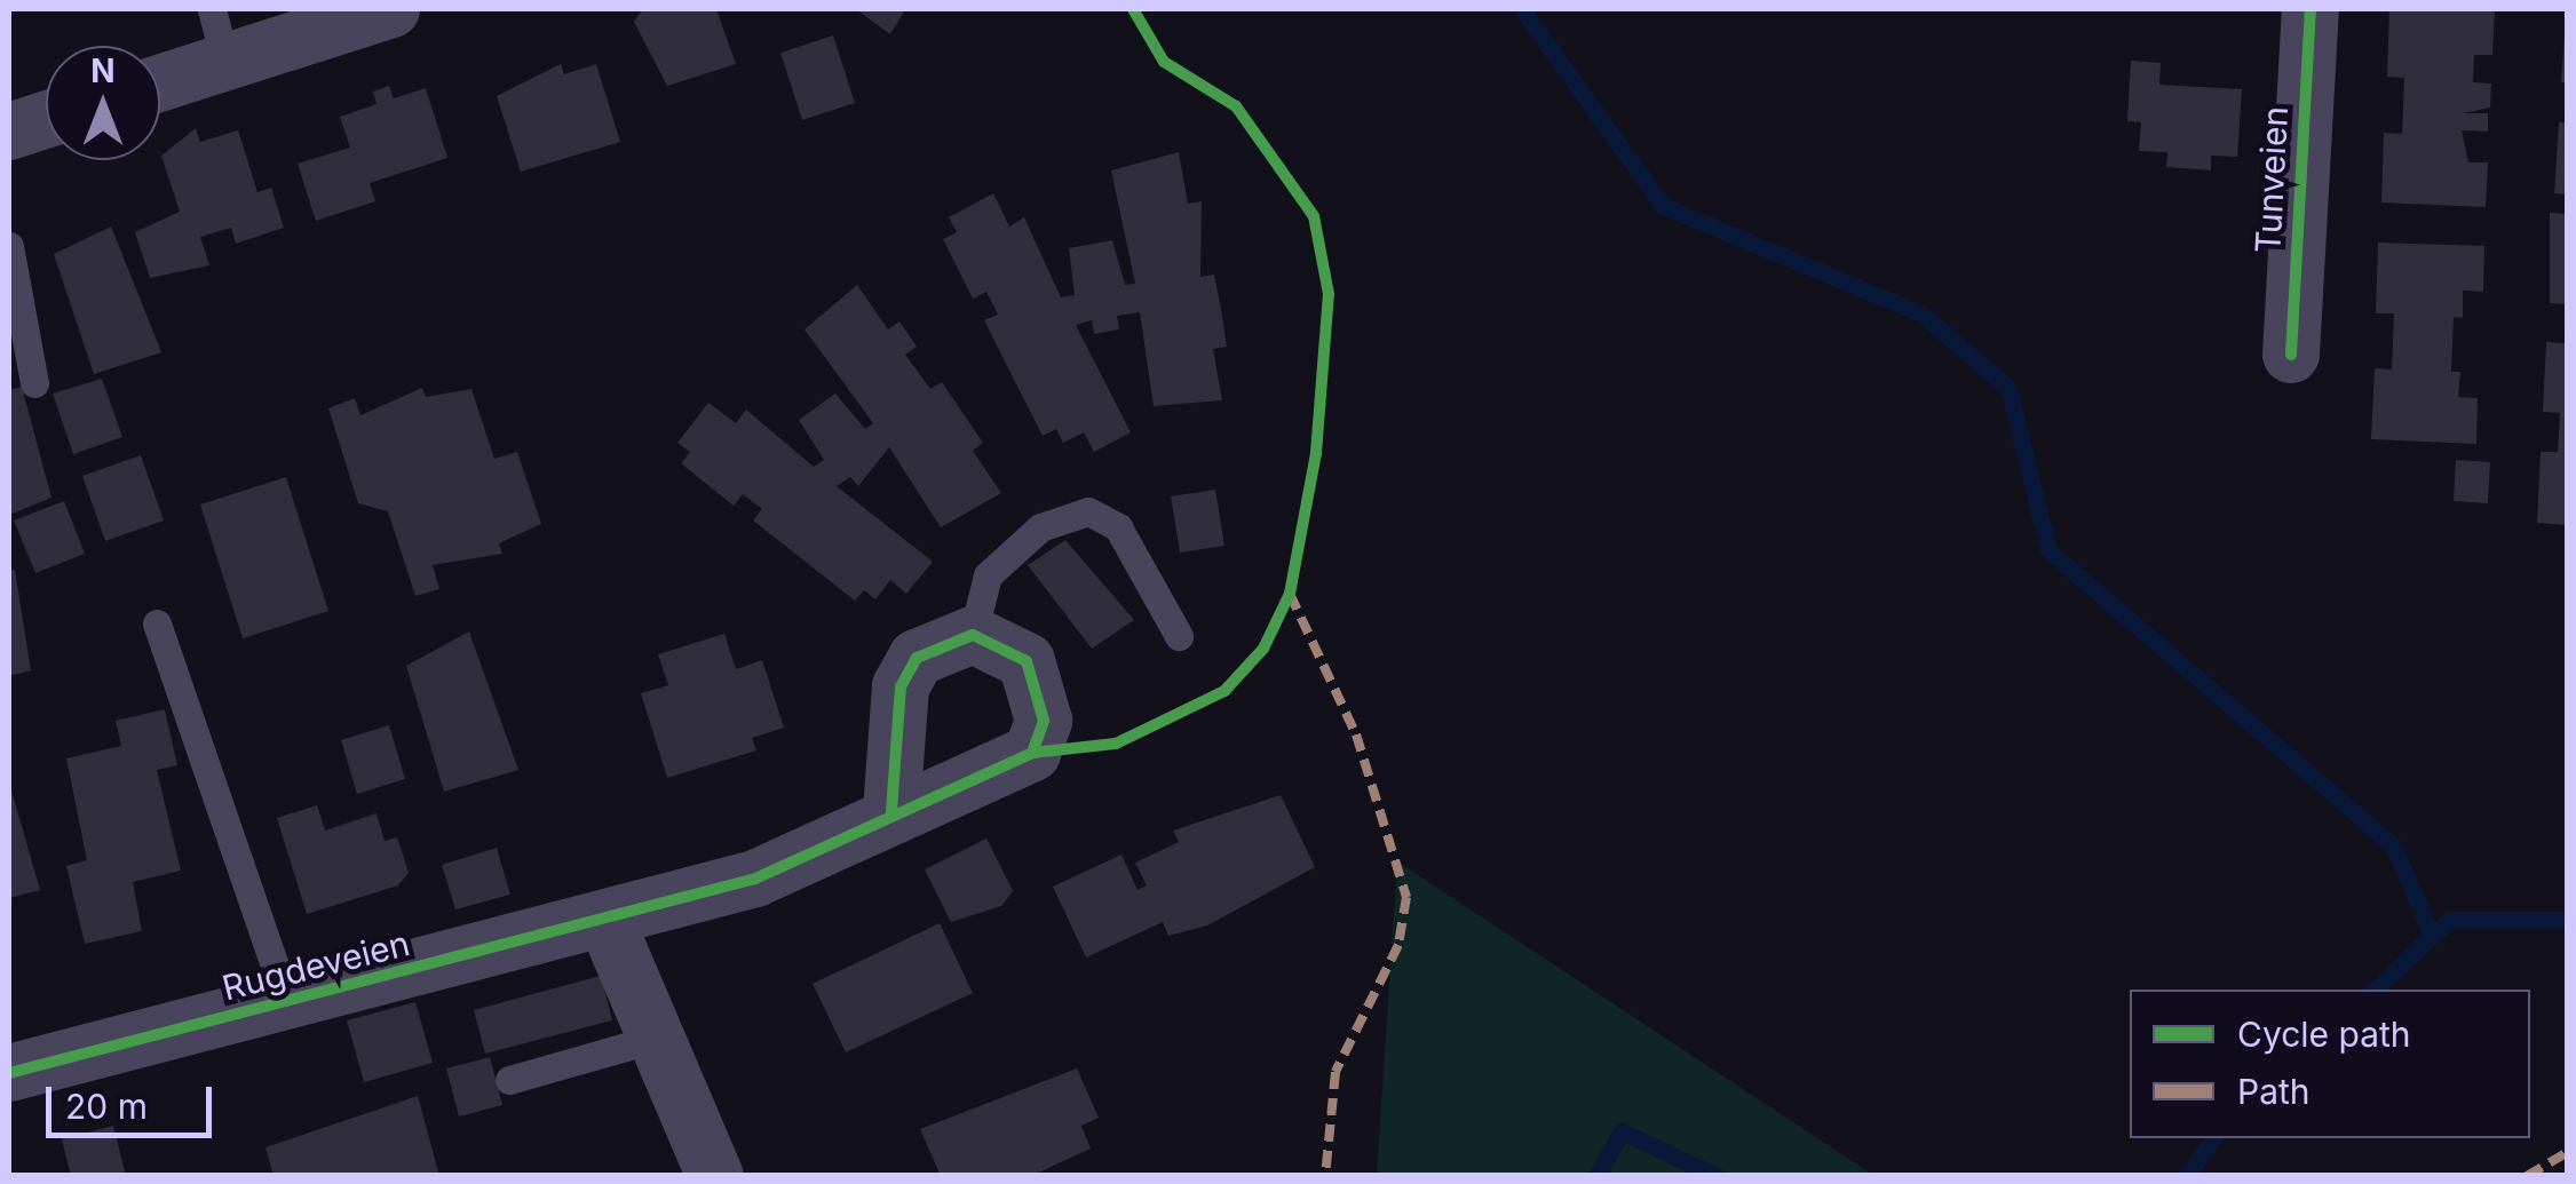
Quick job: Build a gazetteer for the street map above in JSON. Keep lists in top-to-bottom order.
{
  "streets": {
    "street": ["Tunveien", "Rugdeveien"]
  },
  "legend": ["Cycle path", "Path"],
  "scale_bar": "20 m",
  "north": "top"
}
